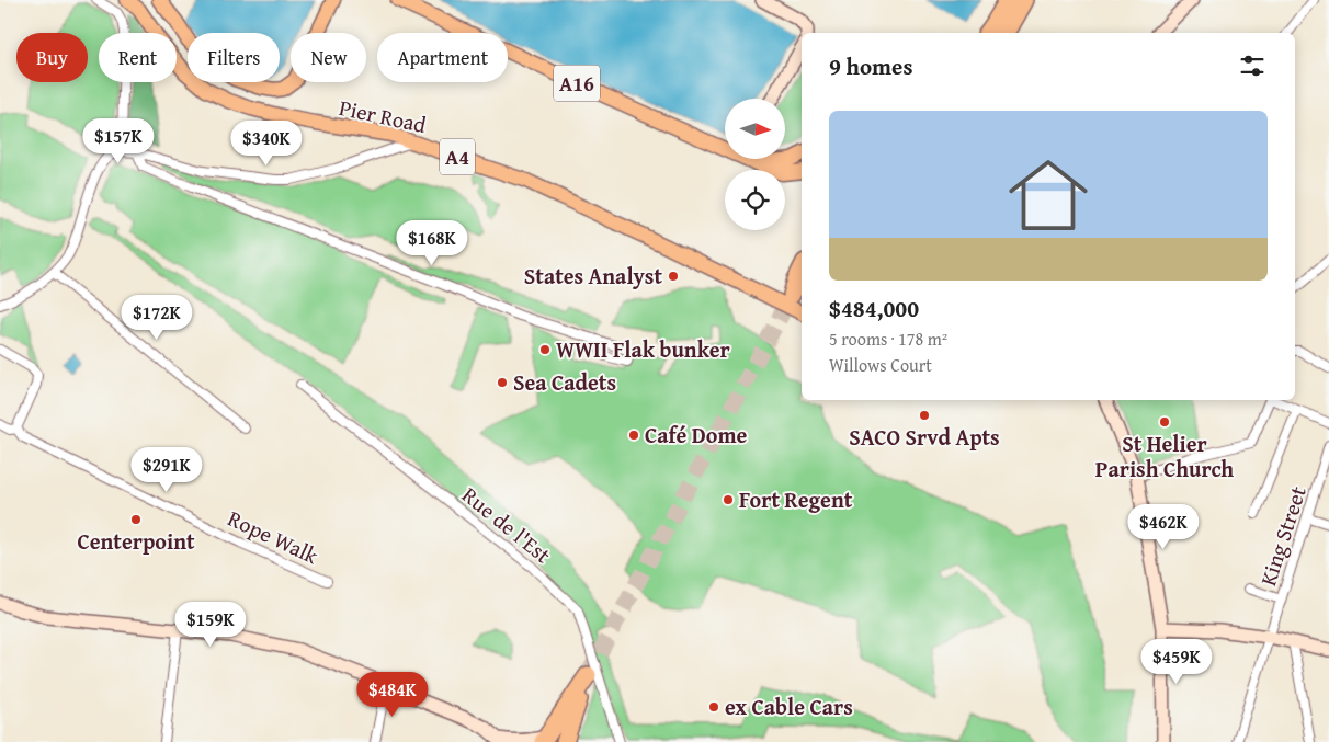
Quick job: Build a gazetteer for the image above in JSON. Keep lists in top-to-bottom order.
{
  "streets": {
    "main road": ["A16", "Pier Road", "A4"],
    "street": ["Rue de l'Est", "King Street", "Rope Walk"]
  },
  "places": [
    "States Analyst",
    "WWII Flak bunker",
    "Sea Cadets",
    "SACO Srvd Apts",
    "St Helier Parish Church",
    "Café Dome",
    "Fort Regent",
    "Centerpoint",
    "ex Cable Cars"
  ],
  "north": "right",
  "page": {
    "chip": [
      "Buy",
      "Rent",
      "Filters",
      "New",
      "Apartment"
    ],
    "heading": "9 homes",
    "list": [
      {
        "name": "$484,000",
        "note": "5 rooms · 178 m² · Willows Court"
      }
    ],
    "price": [
      "$157K",
      "$340K",
      "$168K",
      "$172K",
      "$291K",
      "$462K",
      "$159K",
      "$459K",
      "$484K"
    ]
  }
}
